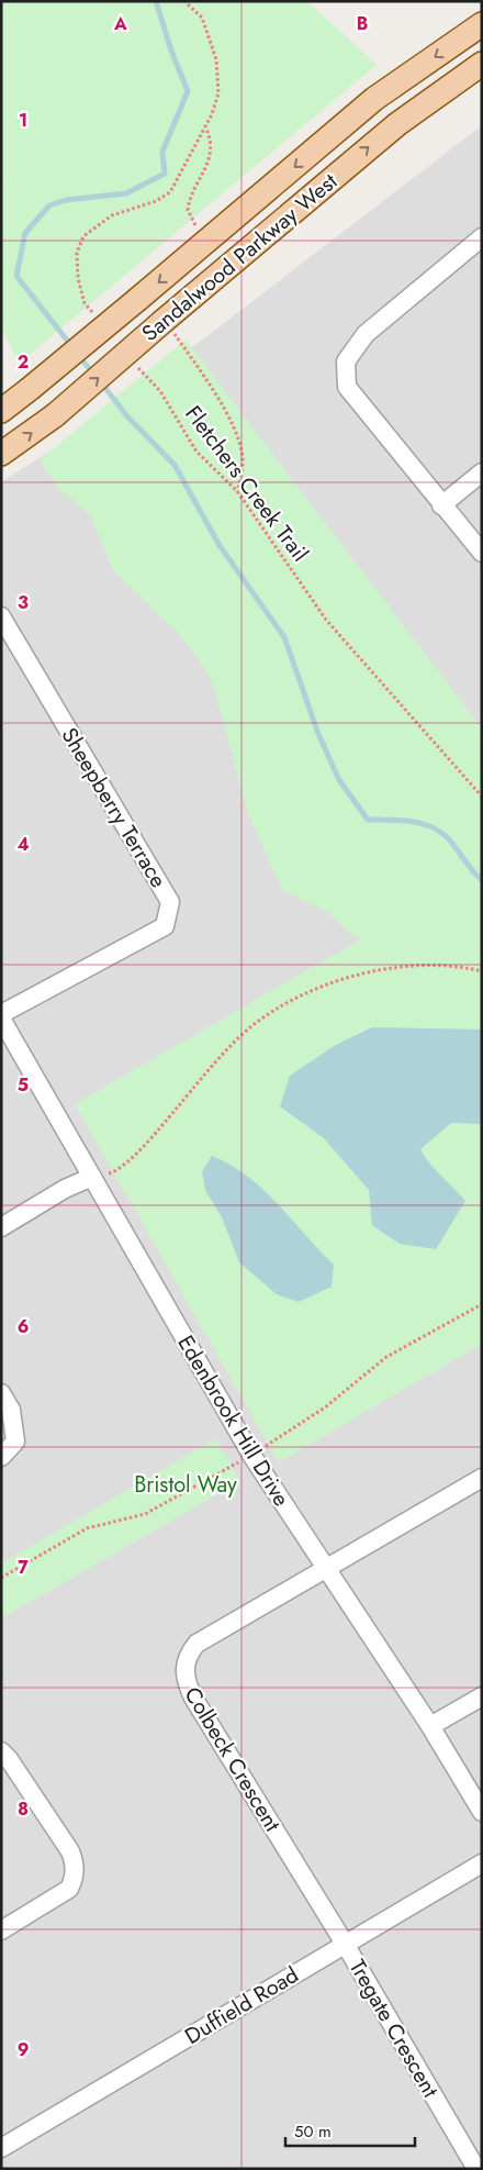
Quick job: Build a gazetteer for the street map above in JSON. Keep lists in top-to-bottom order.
{
  "streets": {
    "main road": ["Sandalwood Parkway West"],
    "street": [
      "Sheepberry Terrace",
      "Edenbrook Hill Drive",
      "Colbeck Crescent",
      "Duffield Road",
      "Tregate Crescent"
    ],
    "path": ["Fletchers Creek Trail"]
  },
  "crossings": [
    ["Edenbrook Hill Drive", "Colbeck Crescent"],
    ["Colbeck Crescent", "Duffield Road"],
    ["Colbeck Crescent", "Tregate Crescent"],
    ["Duffield Road", "Tregate Crescent"]
  ],
  "parks": ["Bristol Way"],
  "scale_bar": "50 m",
  "grid": {
    "columns": ["A", "B"],
    "rows": [
      "1",
      "2",
      "3",
      "4",
      "5",
      "6",
      "7",
      "8",
      "9"
    ]
  }
}
